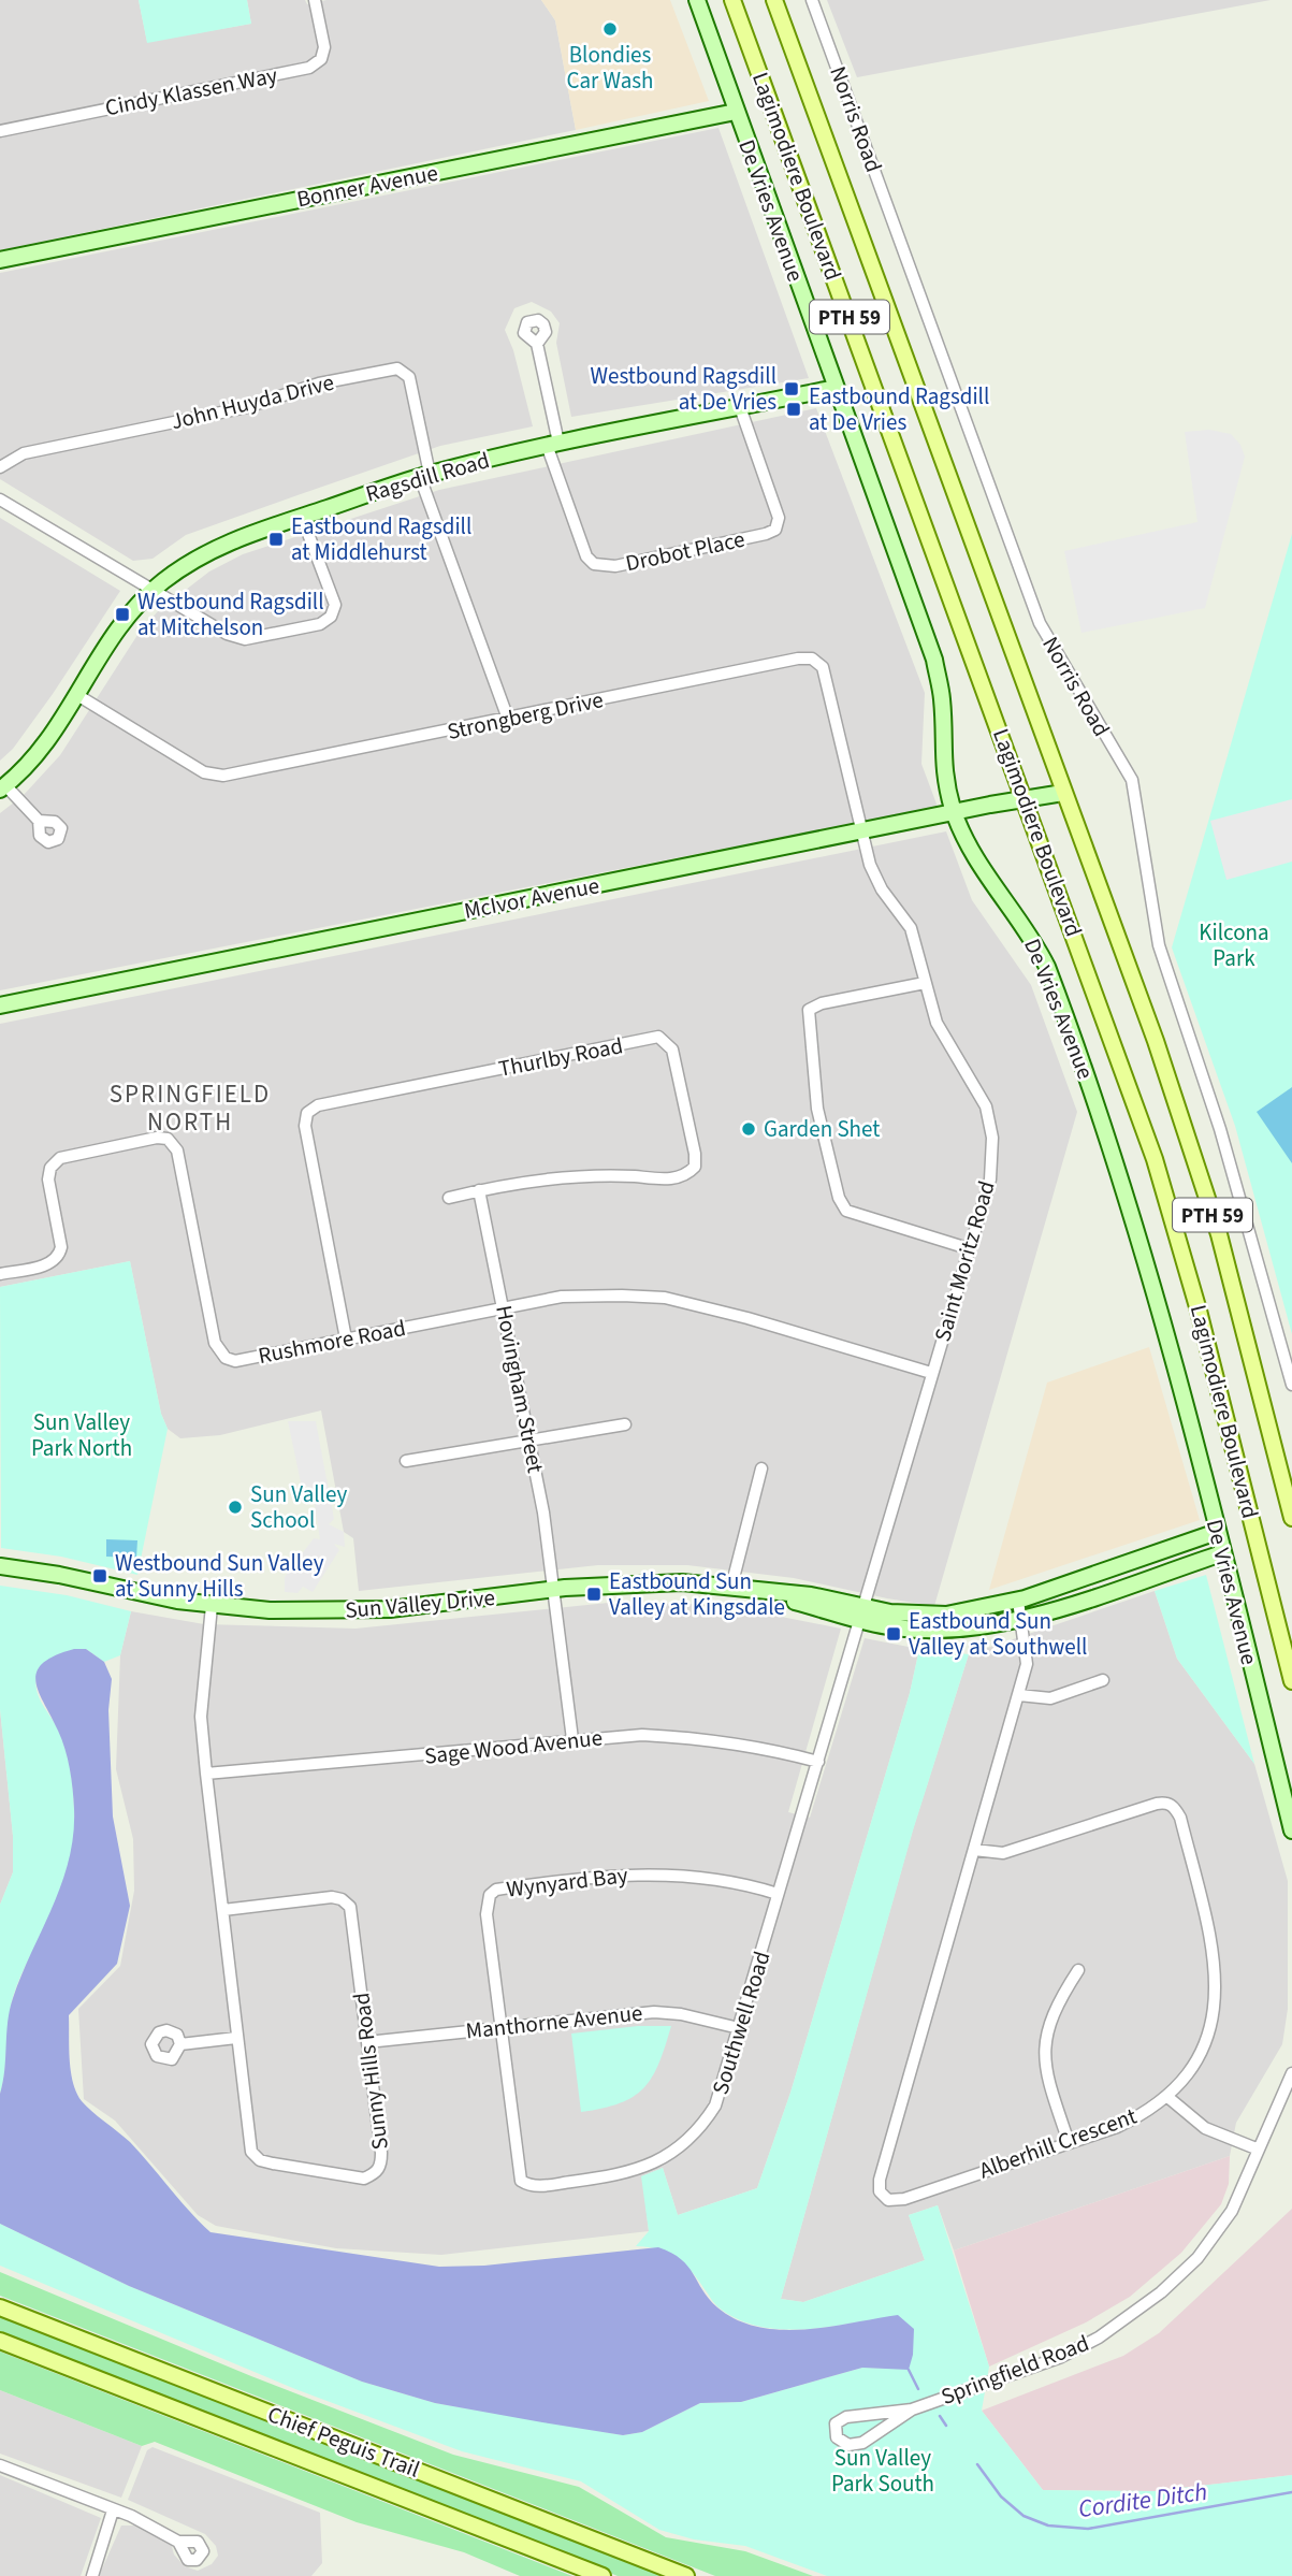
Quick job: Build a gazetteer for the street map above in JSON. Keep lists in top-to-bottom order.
{
  "streets": {
    "main road": ["Lagimodiere Boulevard", "PTH 59", "Chief Peguis Trail"],
    "street": [
      "Cindy Klassen Way",
      "Norris Road",
      "Bonner Avenue",
      "De Vries Avenue",
      "John Huyda Drive",
      "Ragsdill Road",
      "Drobot Place",
      "Strongberg Drive",
      "McIvor Avenue",
      "Thurlby Road",
      "Saint Moritz Road",
      "Rushmore Road",
      "Hovingham Street",
      "Sun Valley Drive",
      "Sage Wood Avenue",
      "Wynyard Bay",
      "Manthorne Avenue",
      "Southwell Road",
      "Sunny Hills Road",
      "Alberhill Crescent",
      "Springfield Road"
    ]
  },
  "crossings": [
    ["Lagimodiere Boulevard", "McIvor Avenue"],
    ["Bonner Avenue", "De Vries Avenue"],
    ["De Vries Avenue", "Ragsdill Road"],
    ["De Vries Avenue", "McIvor Avenue"],
    ["De Vries Avenue", "Sun Valley Drive"],
    ["John Huyda Drive", "Ragsdill Road"],
    ["John Huyda Drive", "Strongberg Drive"],
    ["Ragsdill Road", "Drobot Place"],
    ["Ragsdill Road", "Strongberg Drive"],
    ["Strongberg Drive", "McIvor Avenue"],
    ["Strongberg Drive", "Saint Moritz Road"],
    ["McIvor Avenue", "Saint Moritz Road"],
    ["Thurlby Road", "Rushmore Road"],
    ["Thurlby Road", "Hovingham Street"],
    ["Saint Moritz Road", "Rushmore Road"],
    ["Saint Moritz Road", "Sun Valley Drive"],
    ["Saint Moritz Road", "Southwell Road"],
    ["Rushmore Road", "Hovingham Street"],
    ["Hovingham Street", "Sun Valley Drive"],
    ["Hovingham Street", "Sage Wood Avenue"],
    ["Sun Valley Drive", "Southwell Road"],
    ["Sun Valley Drive", "Sunny Hills Road"],
    ["Sun Valley Drive", "Alberhill Crescent"],
    ["Sage Wood Avenue", "Southwell Road"],
    ["Sage Wood Avenue", "Sunny Hills Road"],
    ["Wynyard Bay", "Manthorne Avenue"],
    ["Wynyard Bay", "Southwell Road"],
    ["Manthorne Avenue", "Southwell Road"],
    ["Manthorne Avenue", "Sunny Hills Road"]
  ],
  "districts": ["SPRINGFIELD NORTH"],
  "water": ["Cordite Ditch"],
  "parks": ["Kilcona Park", "Sun Valley Park North", "Sun Valley Park South"],
  "places": {
    "other": ["Blondies Car Wash", "Garden Shet", "Sun Valley School"],
    "transit": [
      "Westbound Ragsdill at De Vries",
      "Eastbound Ragsdill at De Vries",
      "Eastbound Ragsdill at Middlehurst",
      "Westbound Ragsdill at Mitchelson",
      "Westbound Sun Valley at Sunny Hills",
      "Eastbound Sun Valley at Kingsdale",
      "Eastbound Sun Valley at Southwell"
    ]
  }
}
